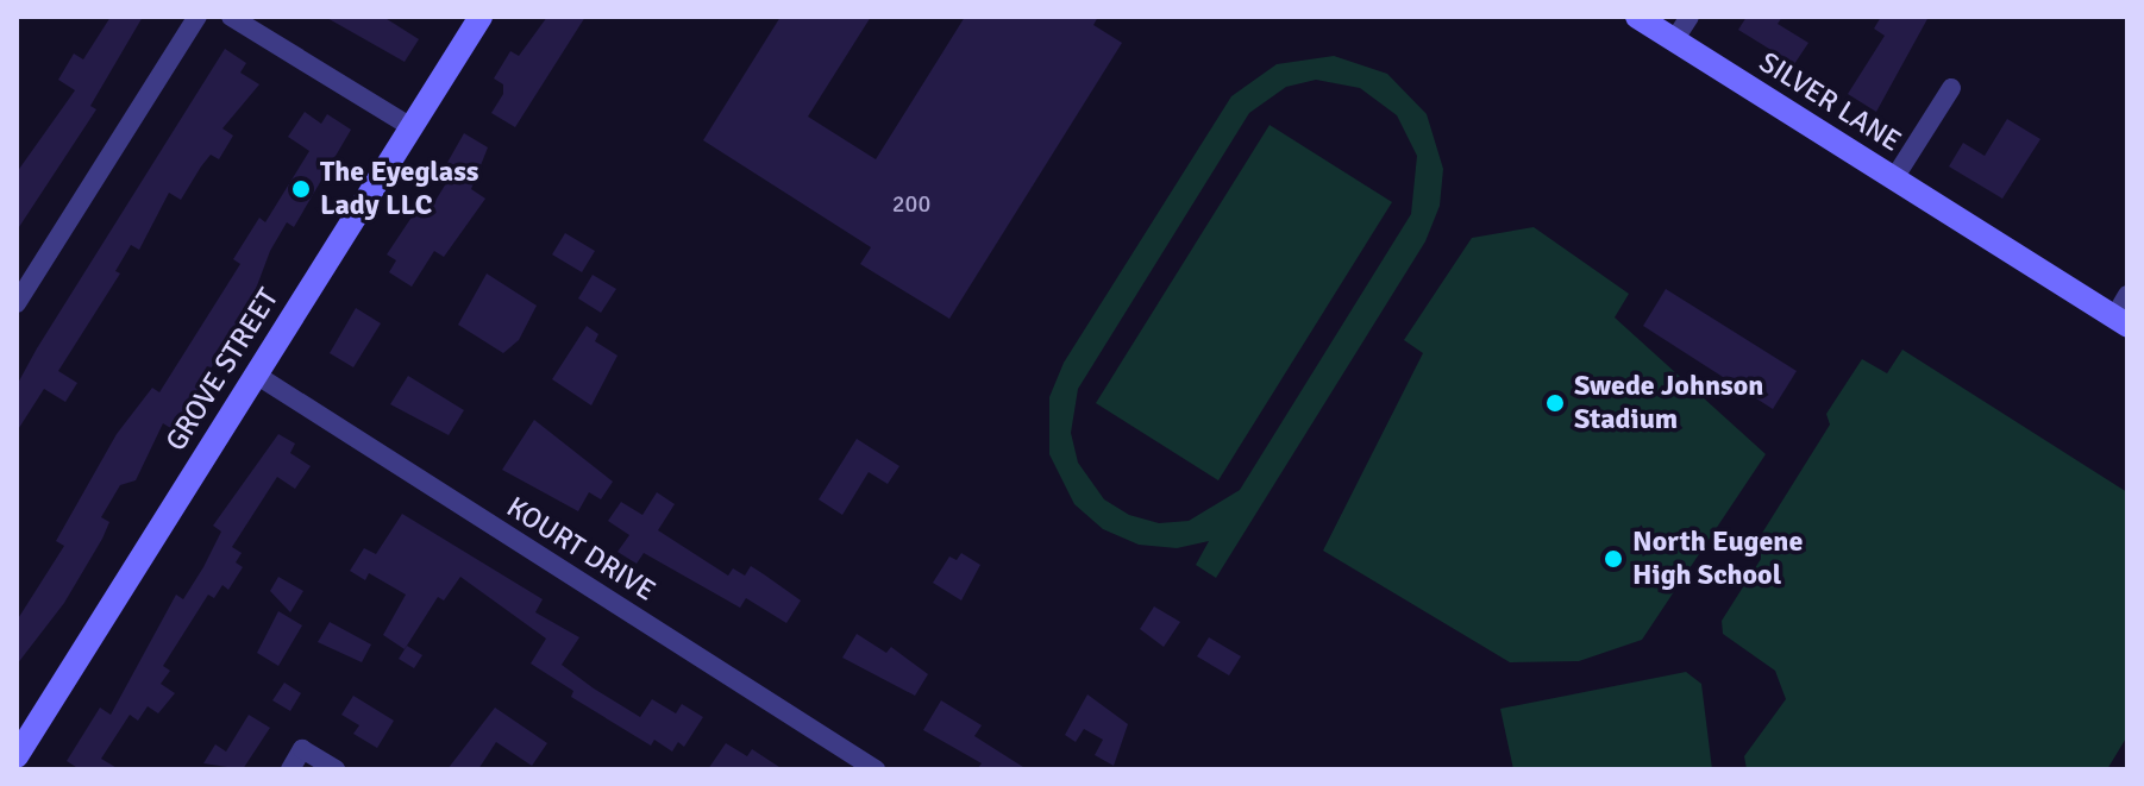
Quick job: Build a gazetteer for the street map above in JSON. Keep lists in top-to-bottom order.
{
  "streets": {
    "street": ["SILVER LANE", "GROVE STREET", "KOURT DRIVE"]
  },
  "crossings": [
    ["GROVE STREET", "KOURT DRIVE"]
  ],
  "places": ["The Eyeglass Lady LLC", "Swede Johnson Stadium", "North Eugene High School"],
  "house_numbers": ["200"]
}
